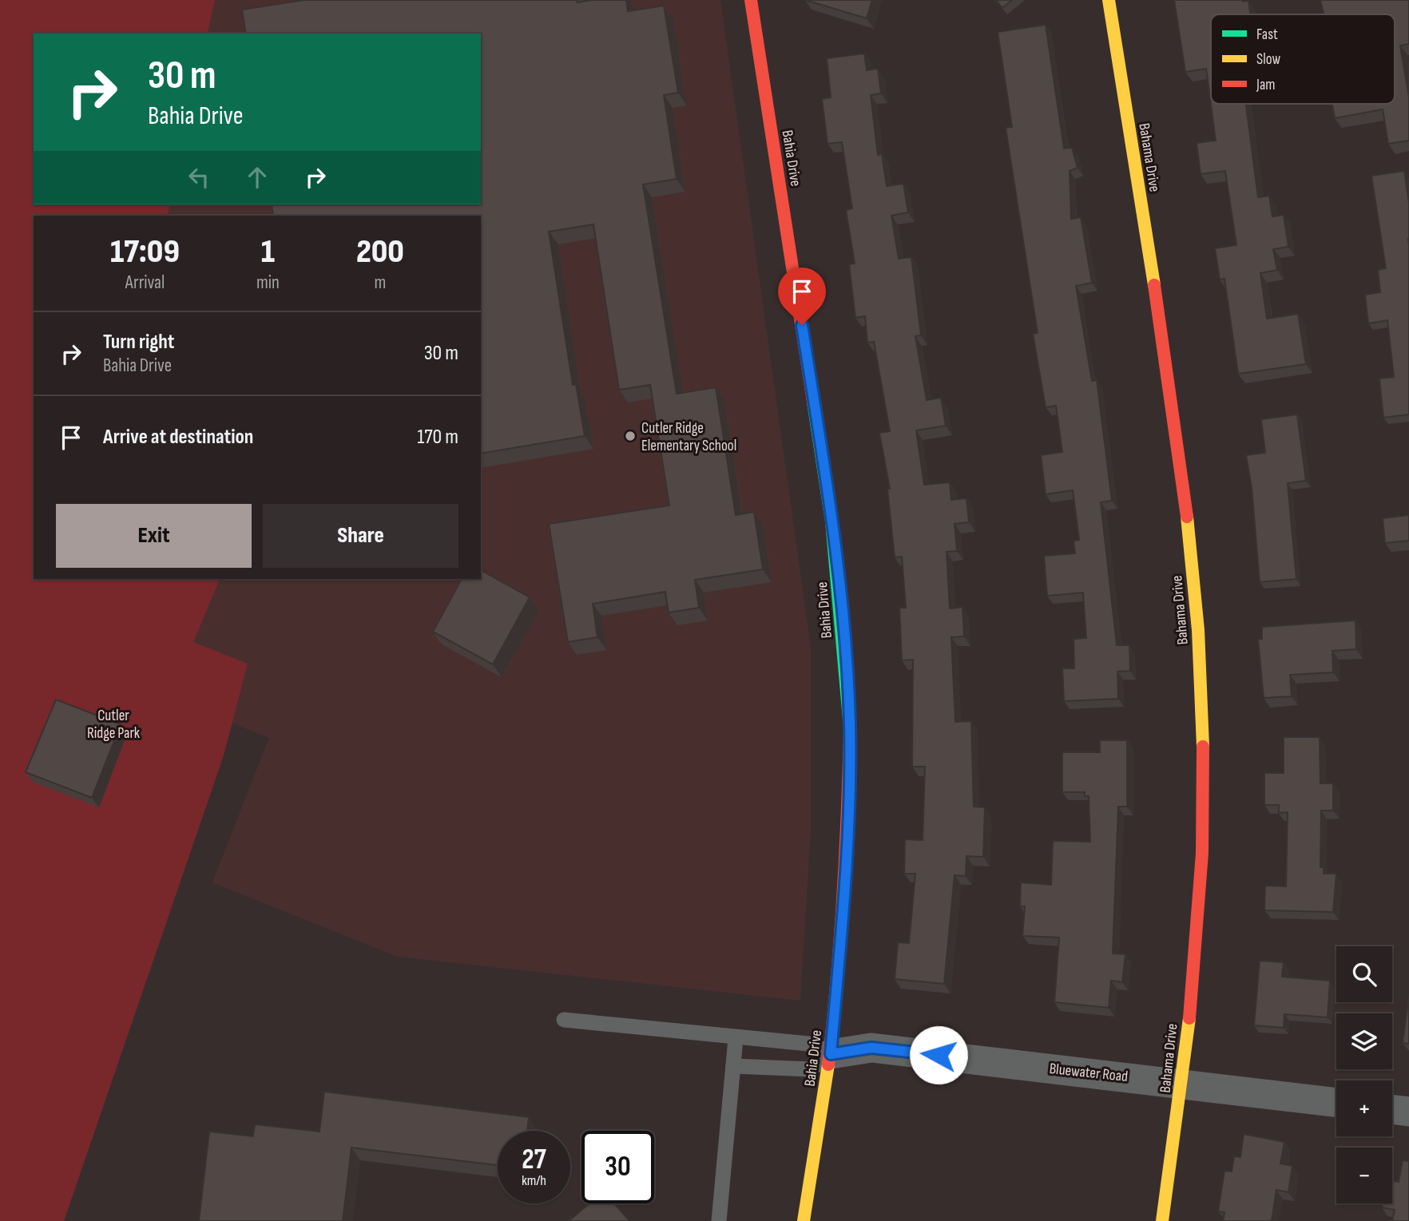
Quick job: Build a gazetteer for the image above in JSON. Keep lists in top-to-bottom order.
{
  "streets": {
    "street": ["Bahama Drive", "Bahia Drive", "Bluewater Road"]
  },
  "crossings": [
    ["Bahama Drive", "Bluewater Road"],
    ["Bahia Drive", "Bluewater Road"]
  ],
  "parks": ["Cutler Ridge Park"],
  "places": ["Cutler Ridge Elementary School"],
  "legend": ["Fast", "Slow", "Jam"],
  "page": {
    "turn": ["30 m", "Bahia Drive"],
    "eta": [
      "17:09",
      "Arrival",
      "1",
      "min",
      "200",
      "m"
    ],
    "list": [
      {
        "name": "Turn right",
        "note": "Bahia Drive",
        "value": "30 m"
      },
      {
        "name": "Arrive at destination",
        "value": "170 m"
      }
    ],
    "buttons": ["Exit", "Share"],
    "map_buttons": ["+", "−"],
    "speed": "27 km/h",
    "limit": "30"
  }
}
